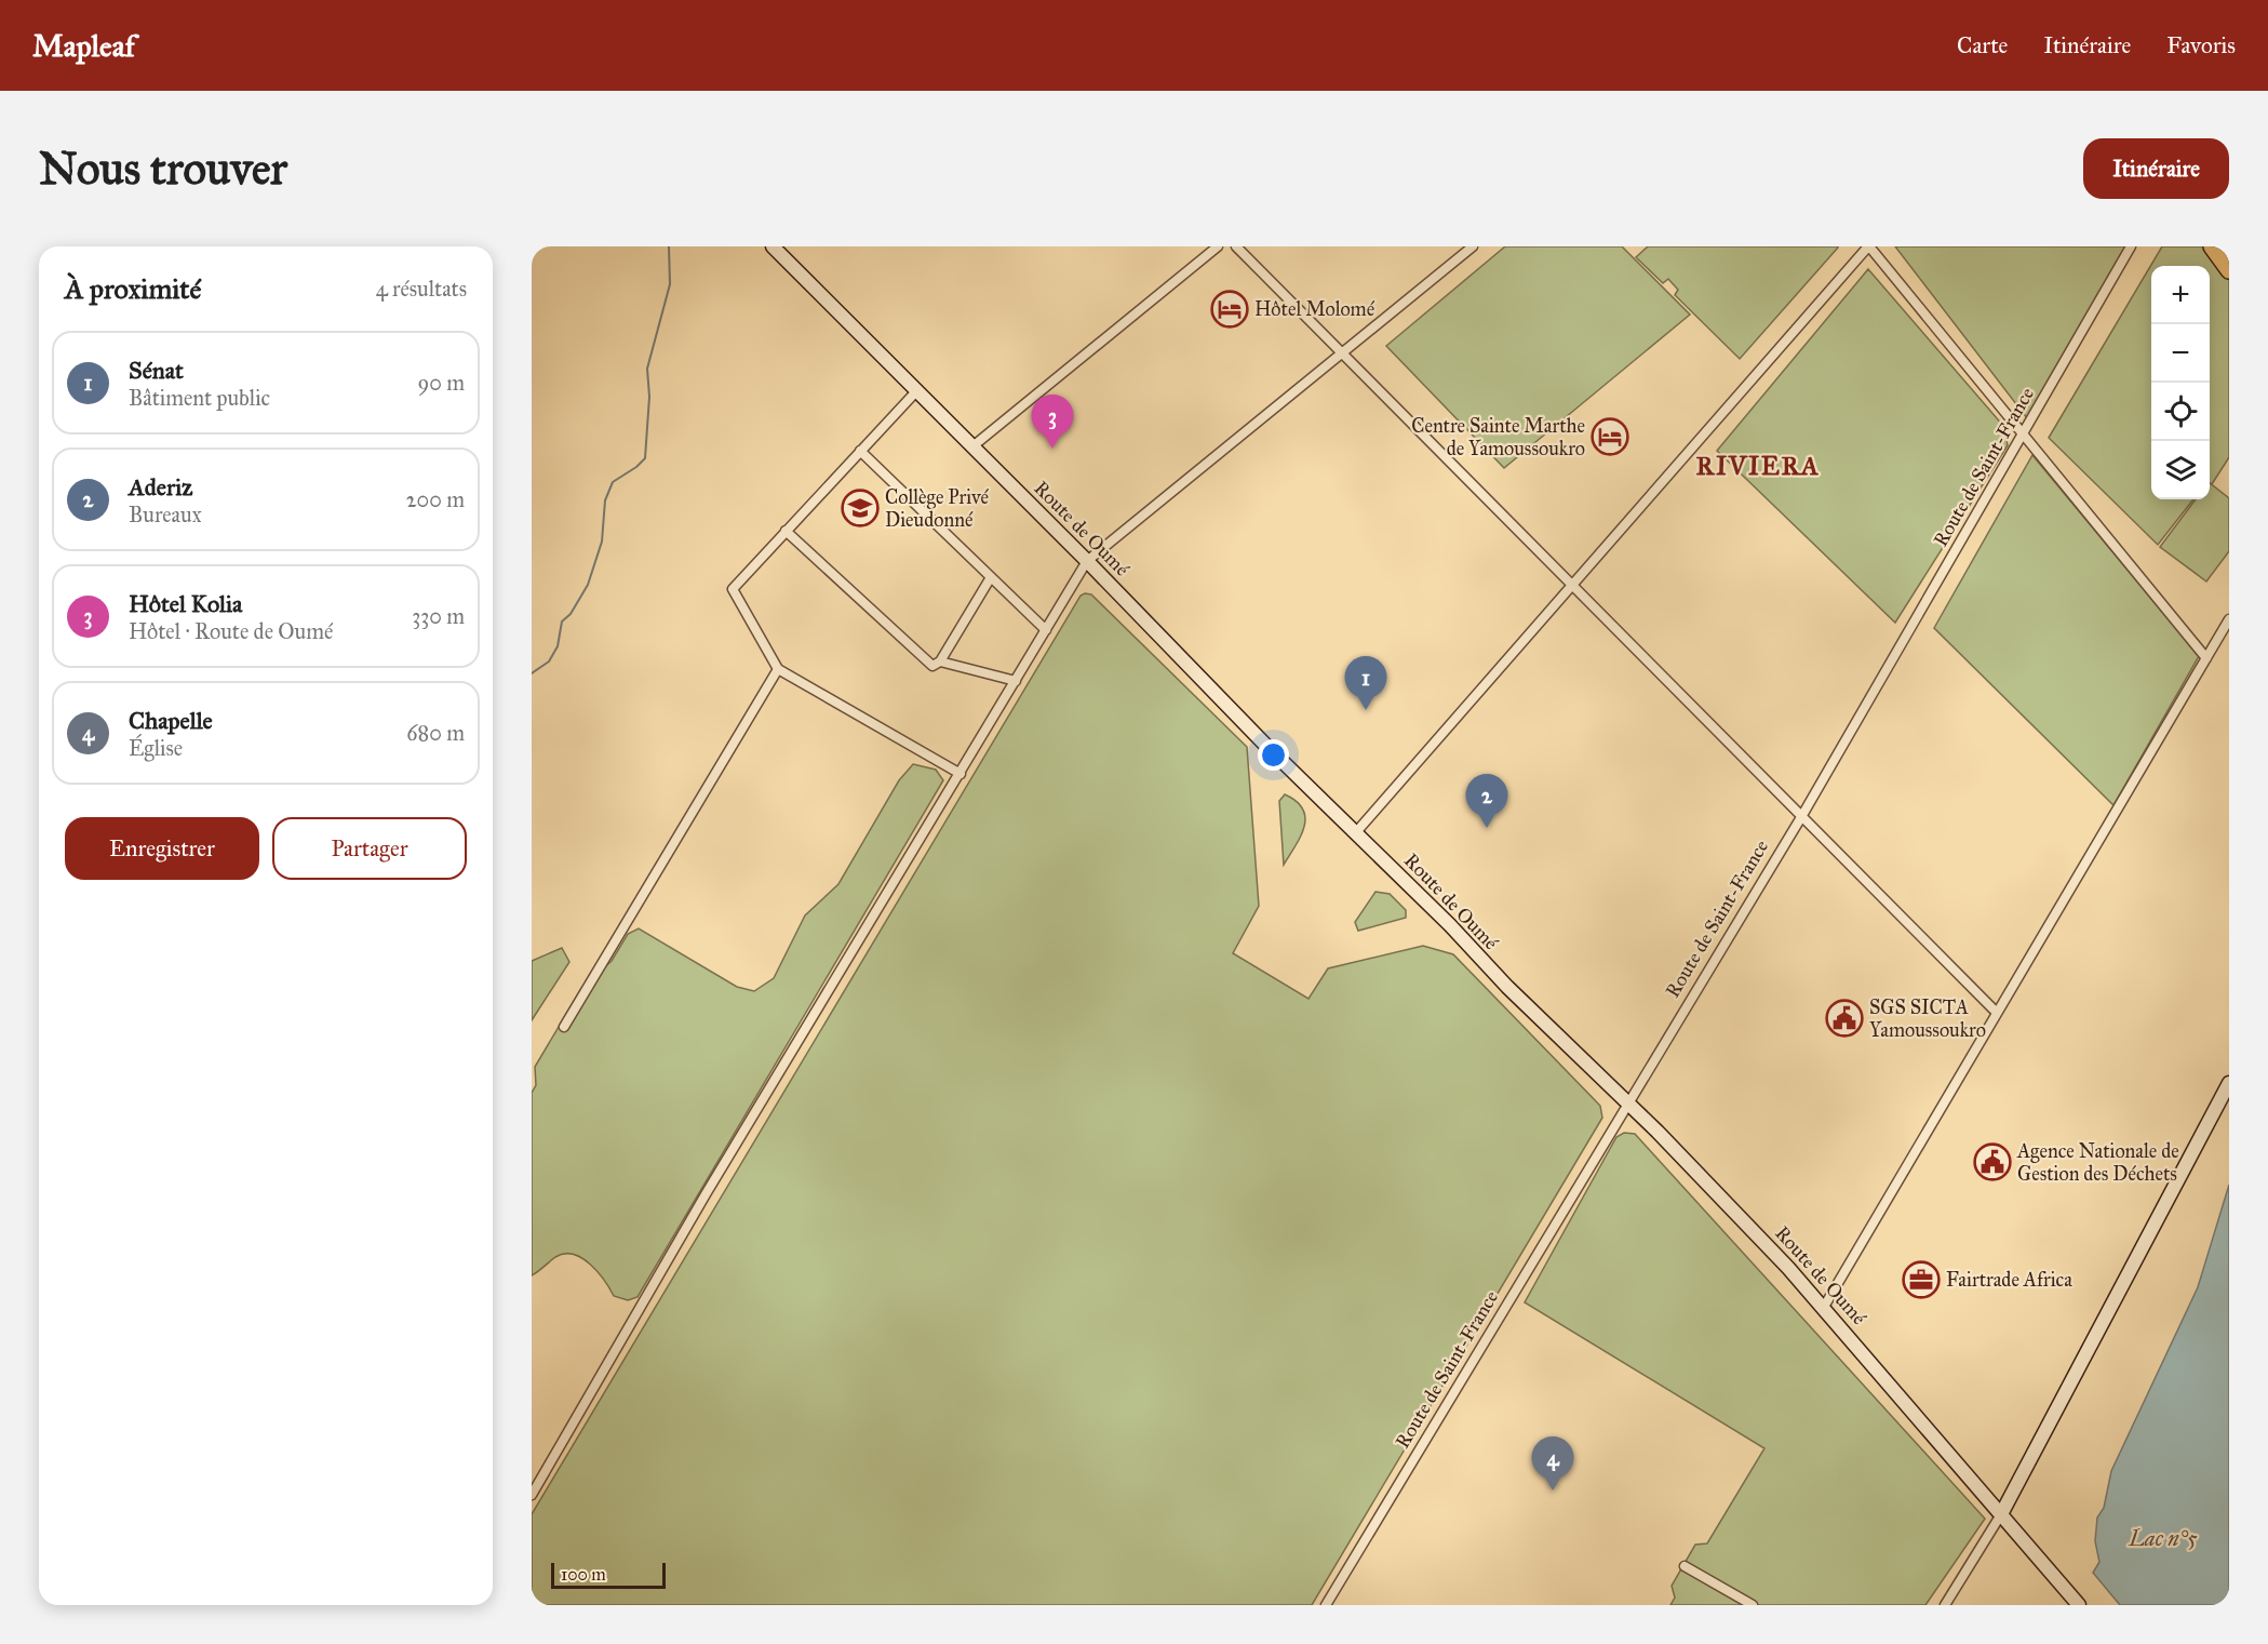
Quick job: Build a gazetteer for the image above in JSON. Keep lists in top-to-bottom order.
{
  "streets": {
    "main road": ["Route de Oumé"],
    "street": ["Route de Saint-France"]
  },
  "crossings": [
    ["Route de Saint-France", "Route de Oumé"]
  ],
  "districts": ["RIVIERA"],
  "water": ["Lac n°5"],
  "places": {
    "hotel": ["Hôtel Molomé", "Centre Sainte Marthe de Yamoussoukro"],
    "school or university": ["Collège Privé Dieudonné"],
    "public building": ["SGS SICTA Yamoussoukro", "Agence Nationale de Gestion des Déchets"],
    "office": ["Fairtrade Africa"]
  },
  "scale_bar": "100 m",
  "page": {
    "header": "Mapleaf",
    "nav": ["Carte", "Itinéraire", "Favoris"],
    "buttons": [
      "Itinéraire",
      ["Enregistrer", "Partager"]
    ],
    "title": "Nous trouver",
    "heading": ["À proximité", "4 résultats"],
    "map_buttons": ["+", "−"],
    "list": [
      {
        "mark": "1",
        "name": "Sénat",
        "note": "Bâtiment public",
        "value": "90 m"
      },
      {
        "mark": "2",
        "name": "Aderiz",
        "note": "Bureaux",
        "value": "200 m"
      },
      {
        "mark": "3",
        "name": "Hôtel Kolia",
        "note": "Hôtel · Route de Oumé",
        "value": "330 m"
      },
      {
        "mark": "4",
        "name": "Chapelle",
        "note": "Église",
        "value": "680 m"
      }
    ],
    "pins": [
      "3",
      "1",
      "2",
      "4"
    ],
    "scale": "100 m"
  }
}
